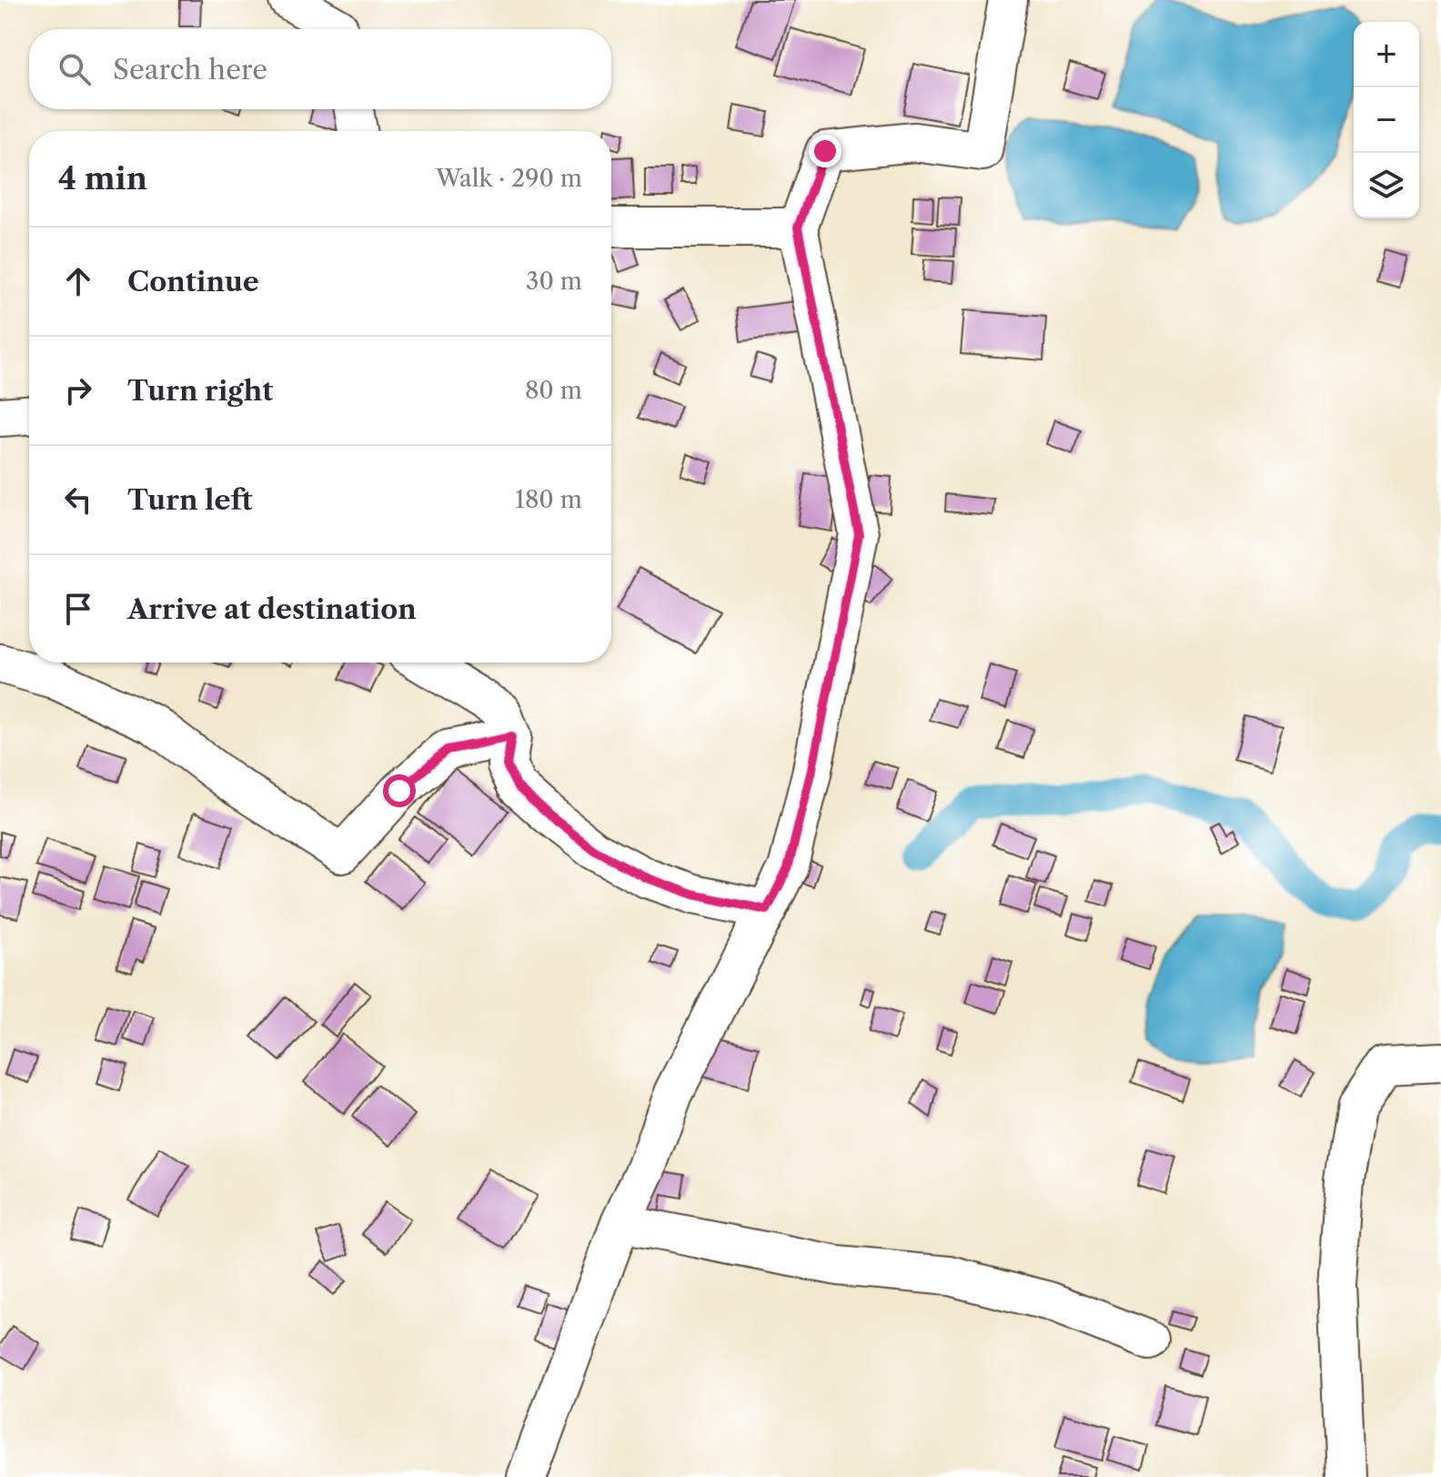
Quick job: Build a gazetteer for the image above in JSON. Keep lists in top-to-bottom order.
{
  "page": {
    "map_buttons": ["+", "−"],
    "search": "Search here",
    "heading": ["4 min", "Walk · 290 m"],
    "list": [
      ["Continue", "30 m"],
      ["Turn right", "80 m"],
      ["Turn left", "180 m"],
      "Arrive at destination"
    ]
  }
}
